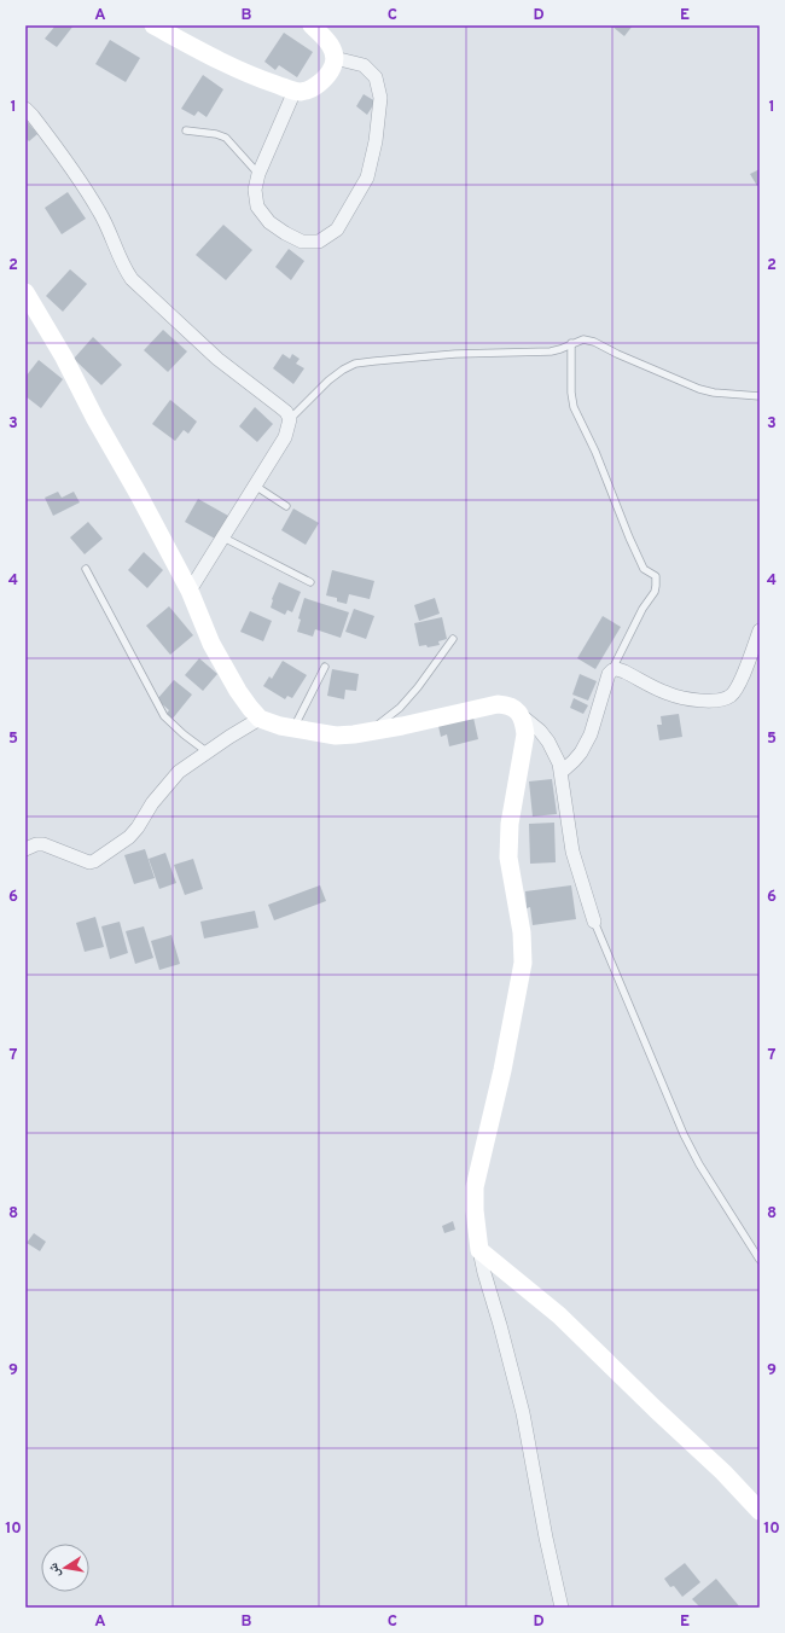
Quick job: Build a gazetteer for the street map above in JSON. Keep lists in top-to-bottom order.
{
  "north": "left",
  "grid": {
    "columns": [
      "A",
      "B",
      "C",
      "D",
      "E"
    ],
    "rows": [
      "1",
      "2",
      "3",
      "4",
      "5",
      "6",
      "7",
      "8",
      "9",
      "10"
    ]
  }
}
